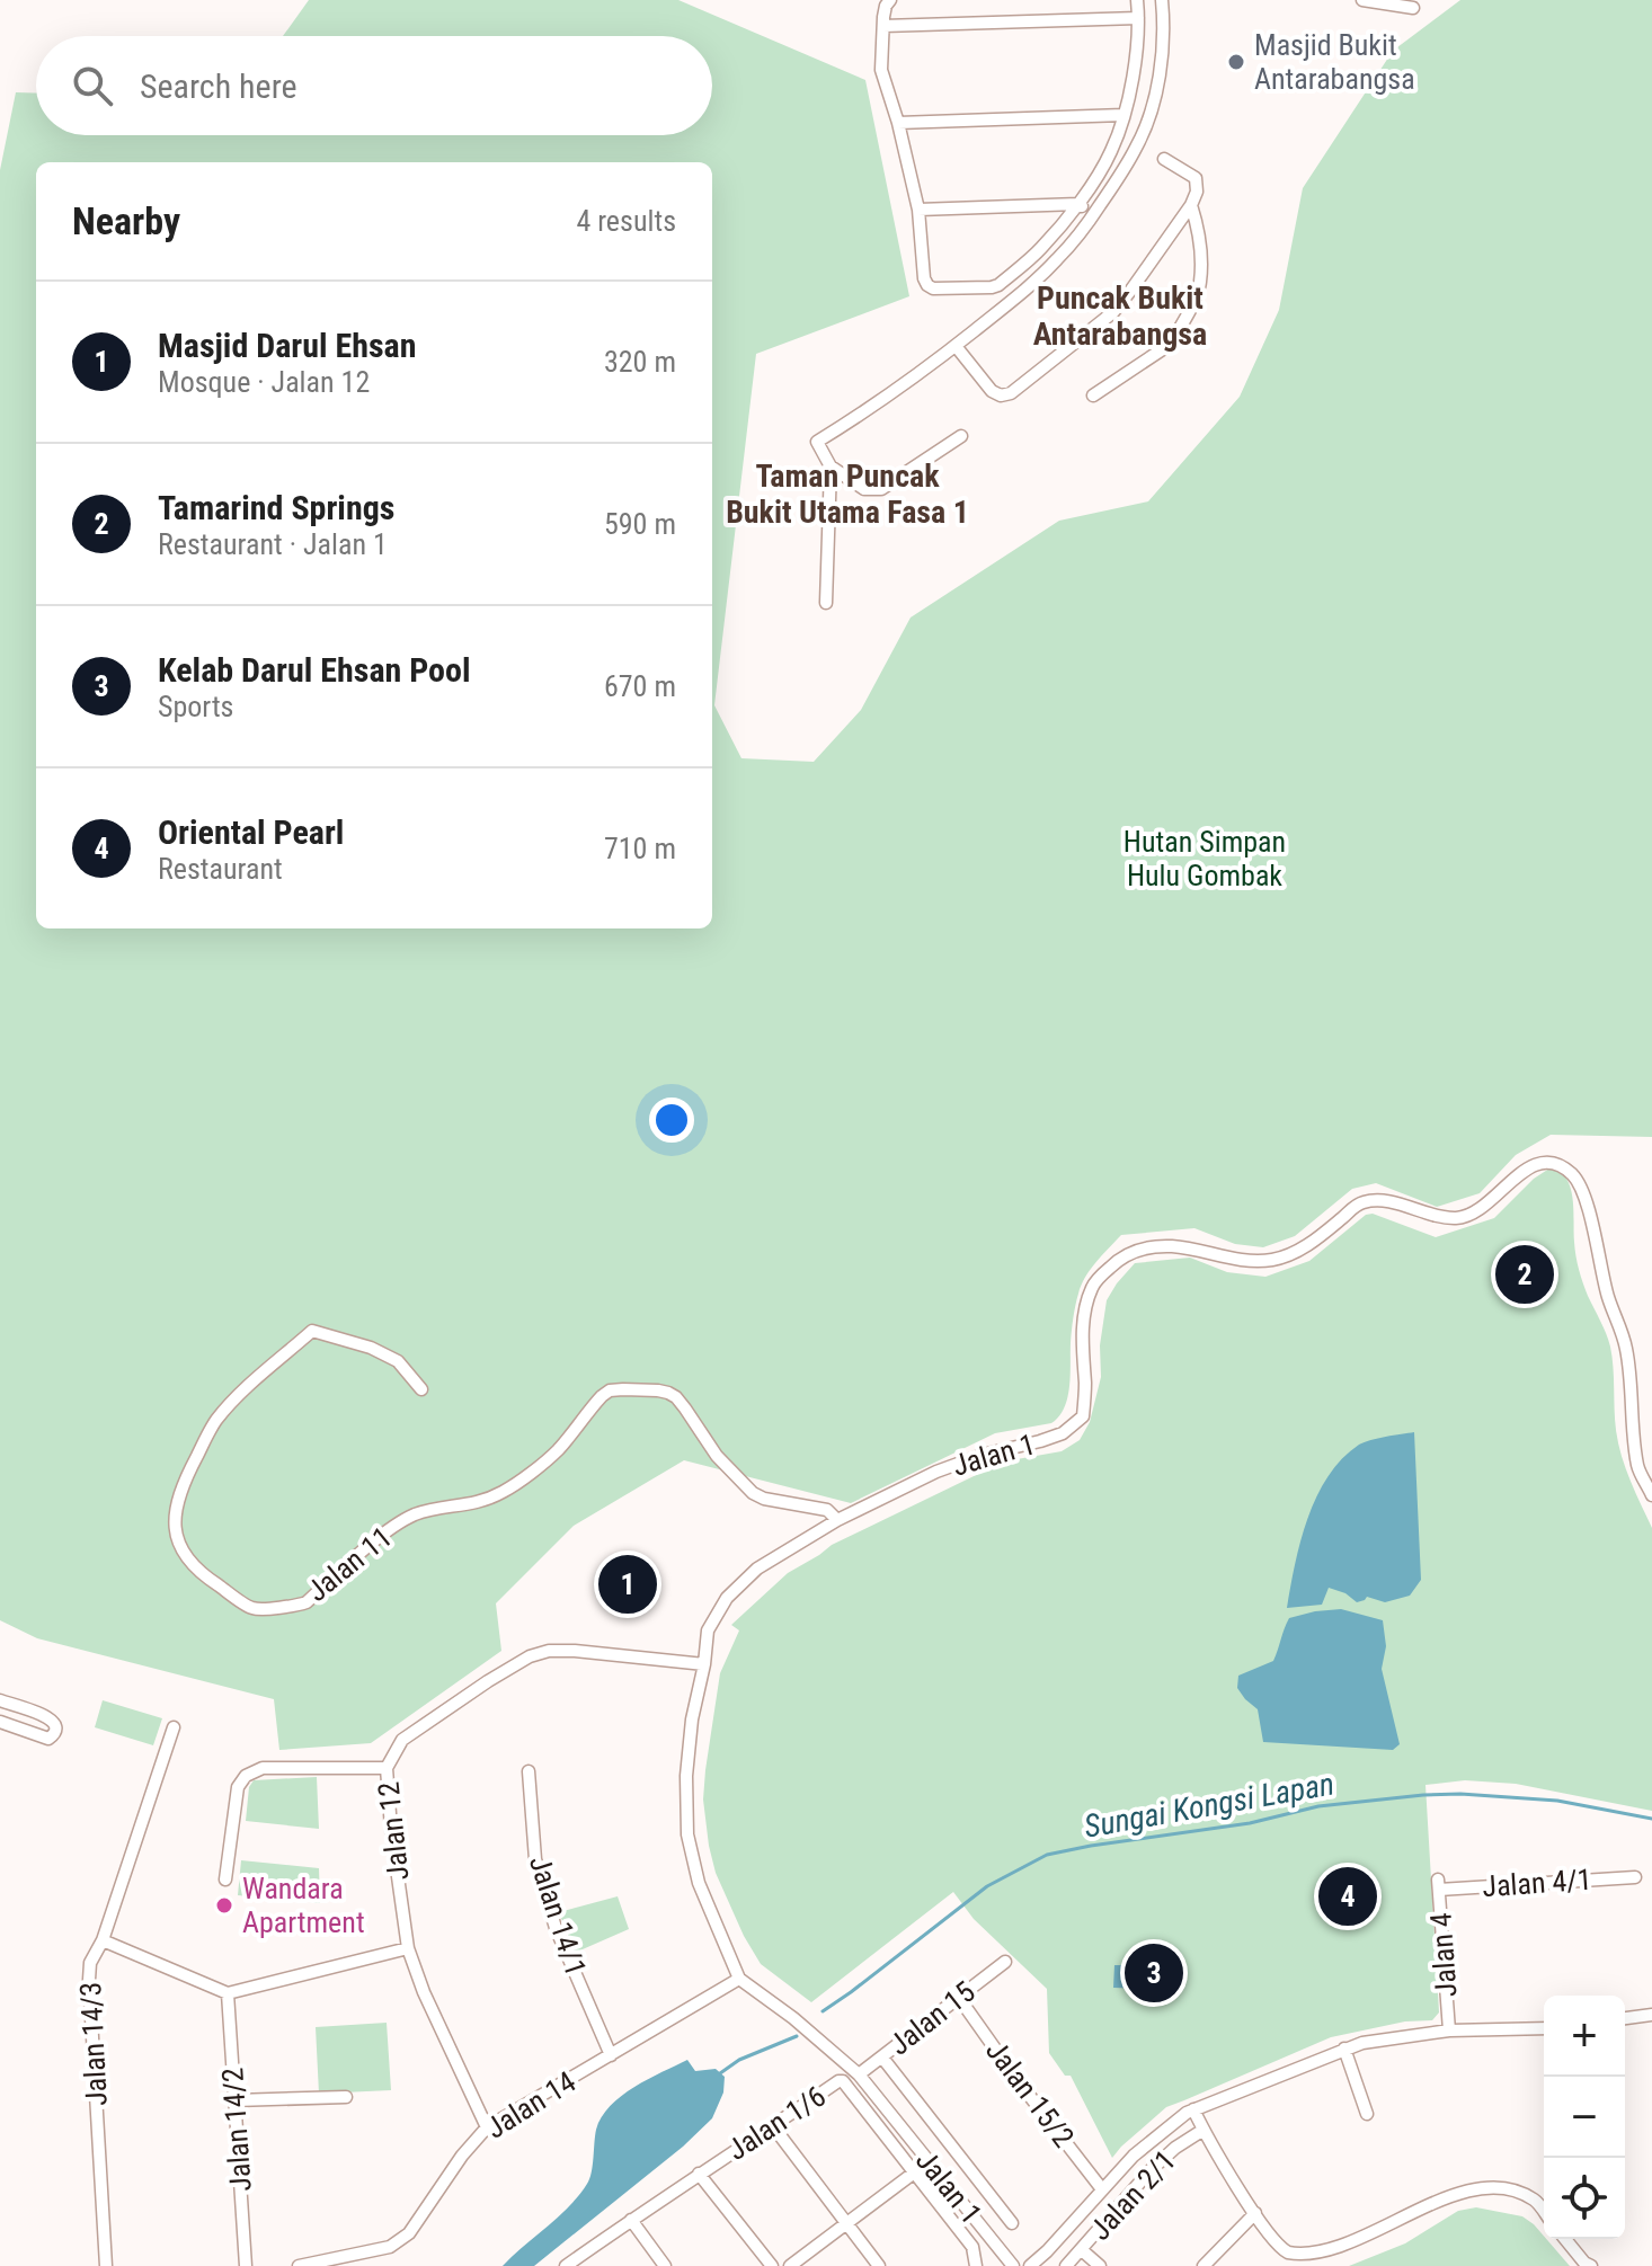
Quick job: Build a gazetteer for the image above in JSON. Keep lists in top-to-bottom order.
{
  "streets": {
    "street": [
      "Jalan 1",
      "Jalan 11",
      "Jalan 12",
      "Jalan 4/1",
      "Jalan 14/1",
      "Jalan 4",
      "Jalan 15",
      "Jalan 14/3",
      "Jalan 15/2",
      "Jalan 14",
      "Jalan 1/6",
      "Jalan 14/2",
      "Jalan 2/1"
    ]
  },
  "crossings": [
    ["Jalan 1", "Jalan 11"],
    ["Jalan 1", "Jalan 12"],
    ["Jalan 1", "Jalan 15"],
    ["Jalan 1", "Jalan 14"],
    ["Jalan 12", "Jalan 14"],
    ["Jalan 4/1", "Jalan 4"],
    ["Jalan 14/1", "Jalan 14"],
    ["Jalan 15", "Jalan 15/2"]
  ],
  "districts": ["Puncak Bukit Antarabangsa", "Taman Puncak Bukit Utama Fasa 1"],
  "water": ["Sungai Kongsi Lapan"],
  "parks": ["Hutan Simpan Hulu Gombak"],
  "places": ["Masjid Bukit Antarabangsa", "Wandara Apartment"],
  "page": {
    "search": "Search here",
    "heading": ["Nearby", "4 results"],
    "list": [
      {
        "mark": "1",
        "name": "Masjid Darul Ehsan",
        "note": "Mosque · Jalan 12",
        "value": "320 m"
      },
      {
        "mark": "2",
        "name": "Tamarind Springs",
        "note": "Restaurant · Jalan 1",
        "value": "590 m"
      },
      {
        "mark": "3",
        "name": "Kelab Darul Ehsan Pool",
        "note": "Sports",
        "value": "670 m"
      },
      {
        "mark": "4",
        "name": "Oriental Pearl",
        "note": "Restaurant",
        "value": "710 m"
      }
    ],
    "pins": [
      "2",
      "1",
      "4",
      "3"
    ],
    "map_buttons": ["+", "−"]
  }
}
